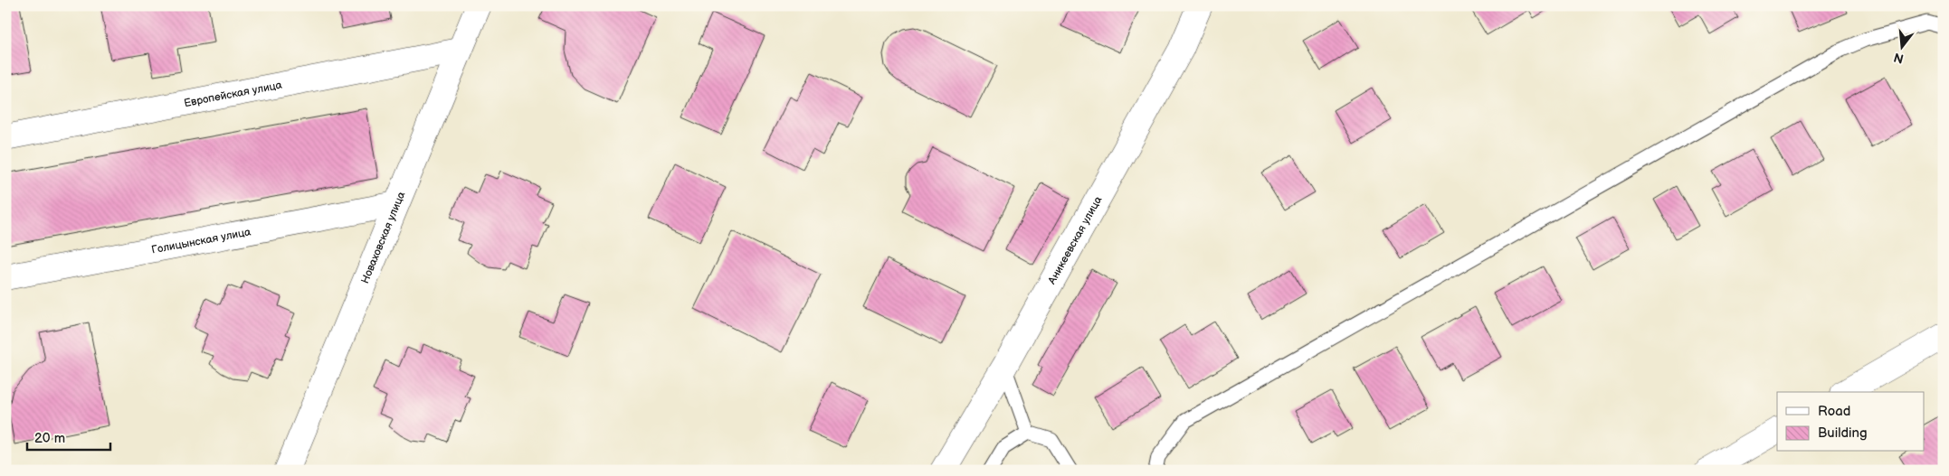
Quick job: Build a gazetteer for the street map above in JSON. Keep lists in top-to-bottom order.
{
  "streets": {
    "street": [
      "Европейская улица",
      "Новаховская улица",
      "Аникеевская улица",
      "Голицынская улица"
    ]
  },
  "crossings": [
    ["Европейская улица", "Новаховская улица"],
    ["Новаховская улица", "Голицынская улица"]
  ],
  "legend": ["Road", "Building"],
  "scale_bar": "20 m",
  "north": "bottom"
}
